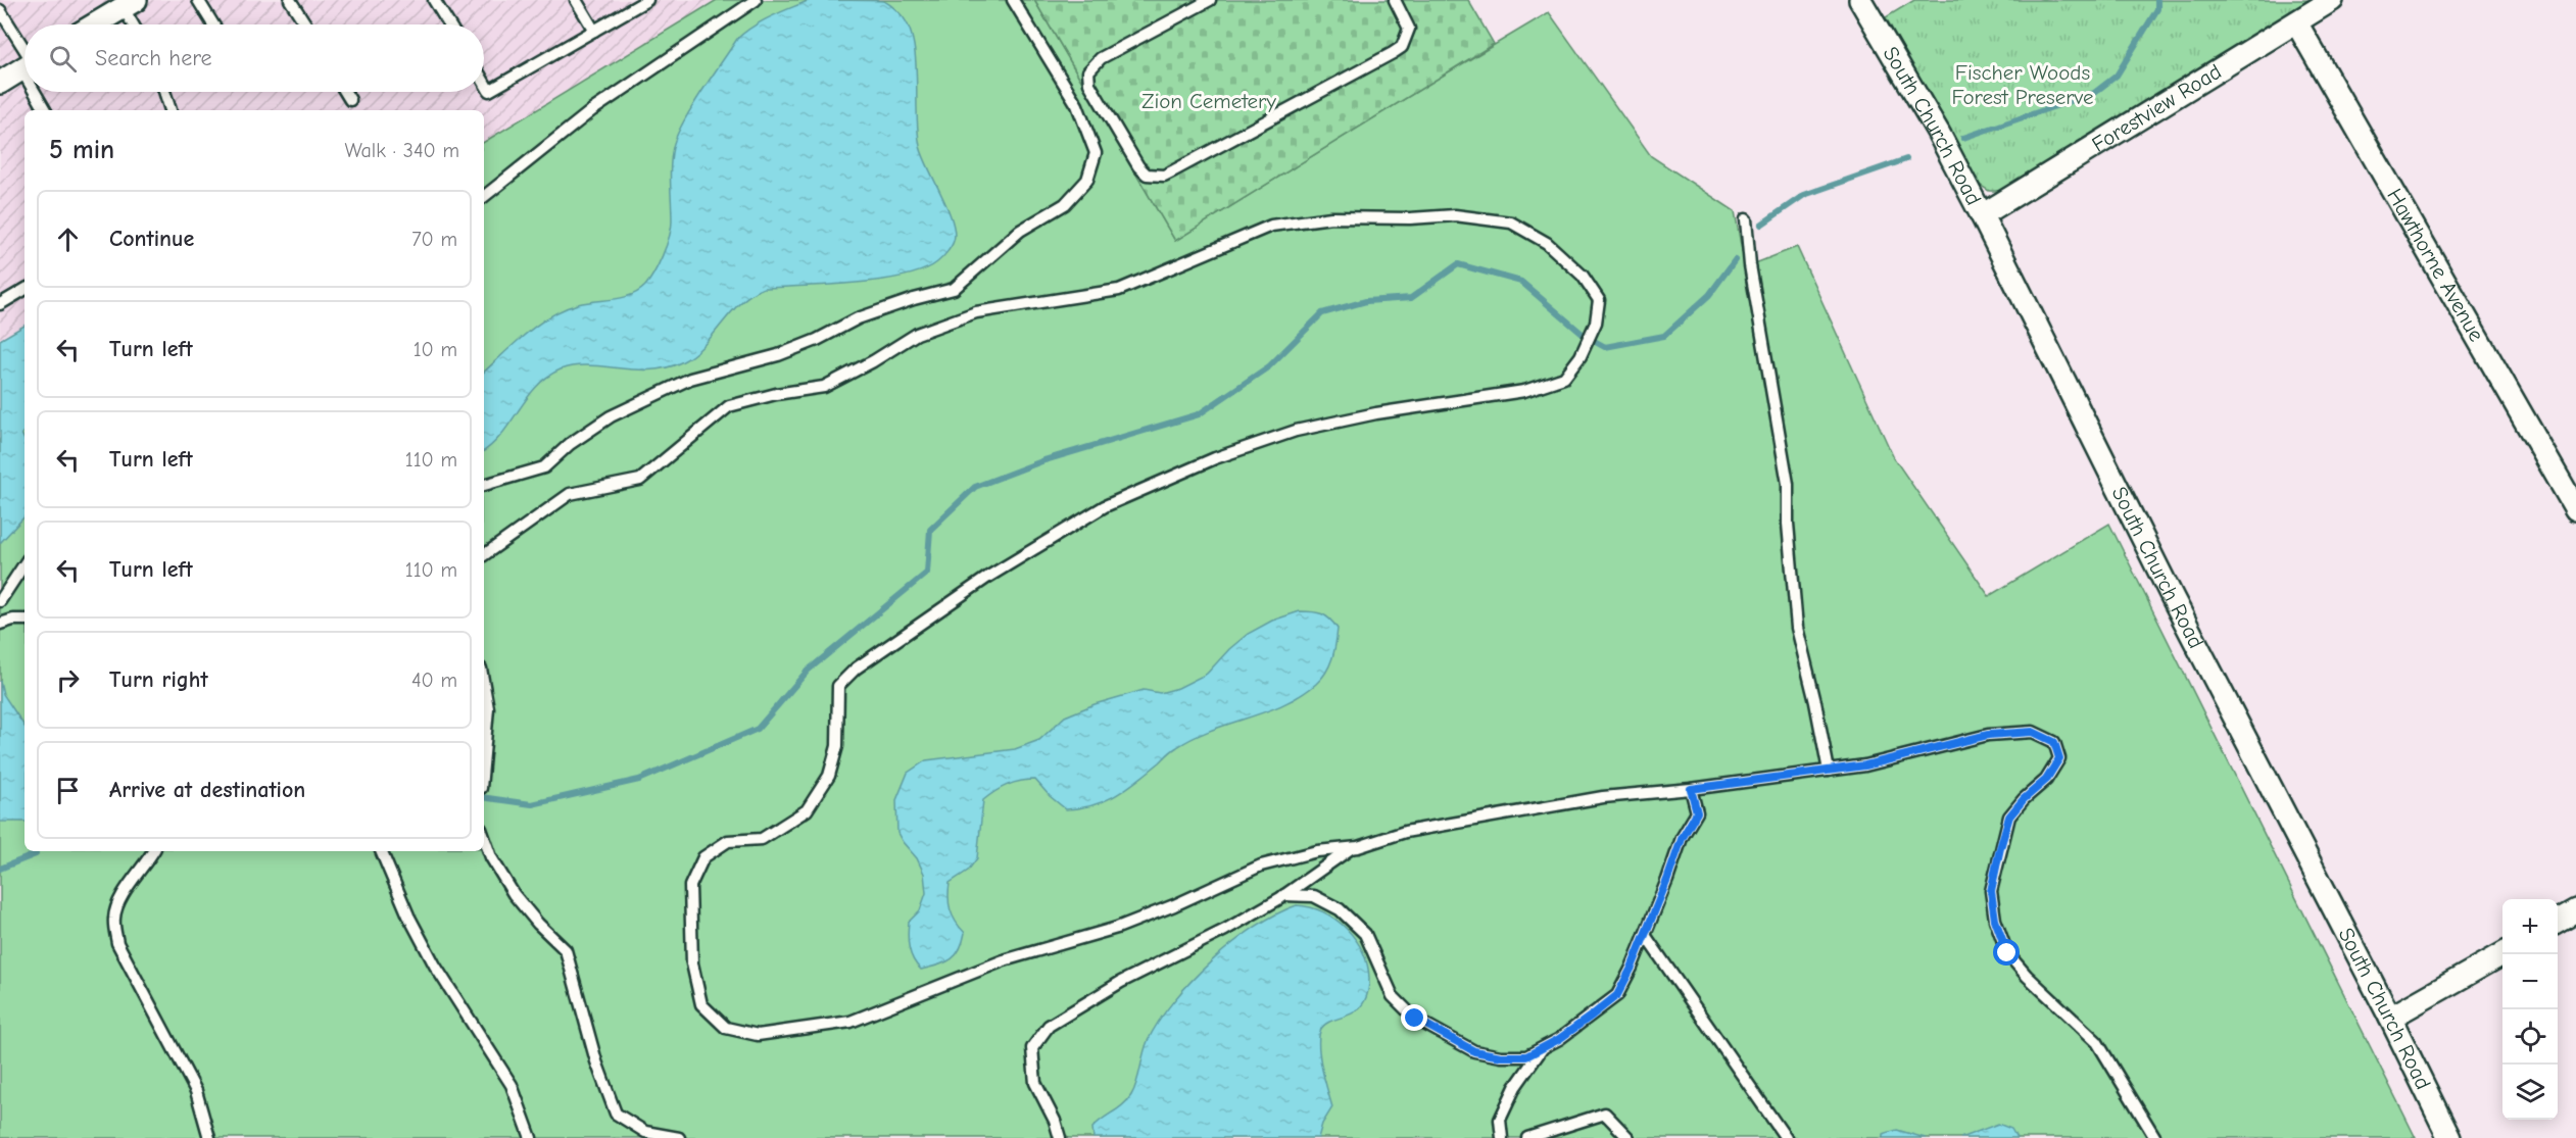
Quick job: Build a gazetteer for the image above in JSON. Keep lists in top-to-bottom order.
{
  "streets": {
    "street": ["Forestview Road", "South Church Road", "Hawthorne Avenue"]
  },
  "crossings": [
    ["Forestview Road", "South Church Road"],
    ["Forestview Road", "Hawthorne Avenue"]
  ],
  "parks": ["Fischer Woods Forest Preserve", "Zion Cemetery"],
  "page": {
    "search": "Search here",
    "heading": ["5 min", "Walk · 340 m"],
    "list": [
      ["Continue", "70 m"],
      ["Turn left", "10 m"],
      ["Turn left", "110 m"],
      ["Turn left", "110 m"],
      ["Turn right", "40 m"],
      "Arrive at destination"
    ],
    "map_buttons": ["+", "−"]
  }
}
